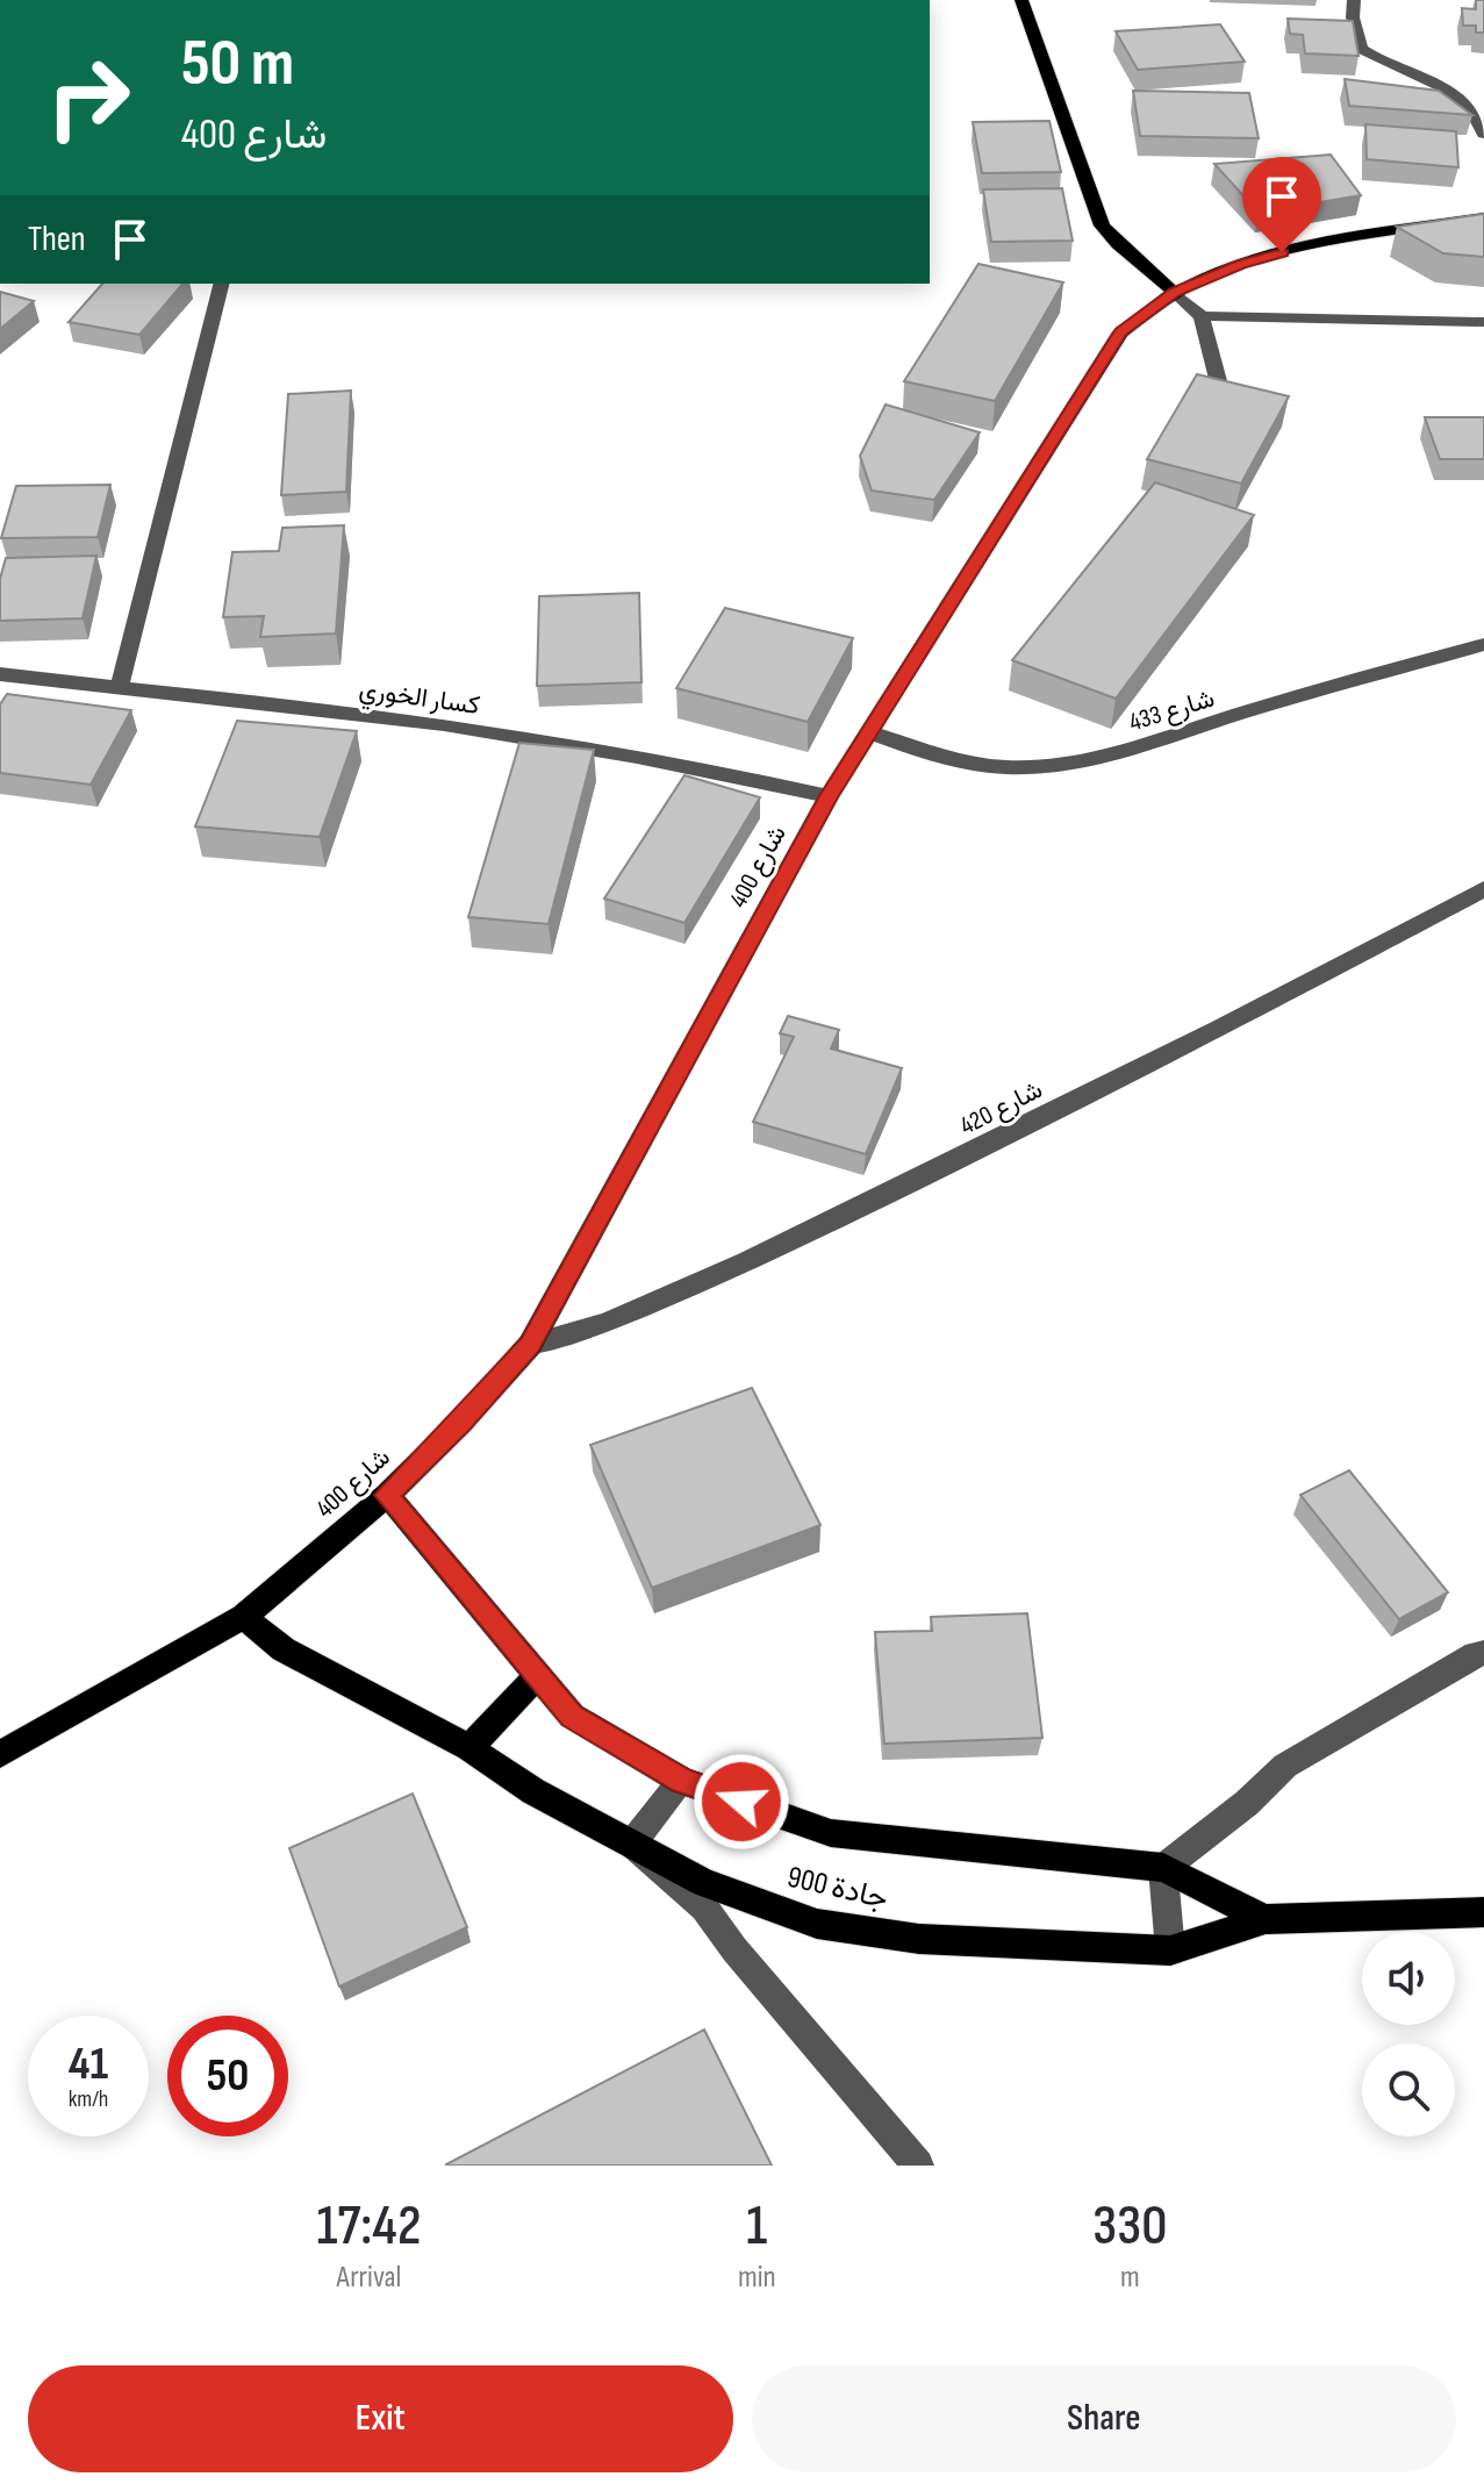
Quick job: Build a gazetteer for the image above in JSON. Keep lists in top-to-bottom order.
{
  "streets": {
    "main road": ["شارع 400", "جادة 900"],
    "street": ["كسار الخوري", "شارع 433", "شارع 420"]
  },
  "crossings": [
    ["كسار الخوري", "شارع 400"],
    ["شارع 433", "شارع 400"],
    ["شارع 400", "شارع 420"],
    ["شارع 400", "جادة 900"]
  ],
  "page": {
    "turn": ["50 m", "شارع 400"],
    "then": "Then",
    "speed": "41 km/h",
    "limit": "50",
    "eta": [
      "17:42",
      "Arrival",
      "1",
      "min",
      "330",
      "m"
    ],
    "buttons": ["Exit", "Share"]
  }
}
